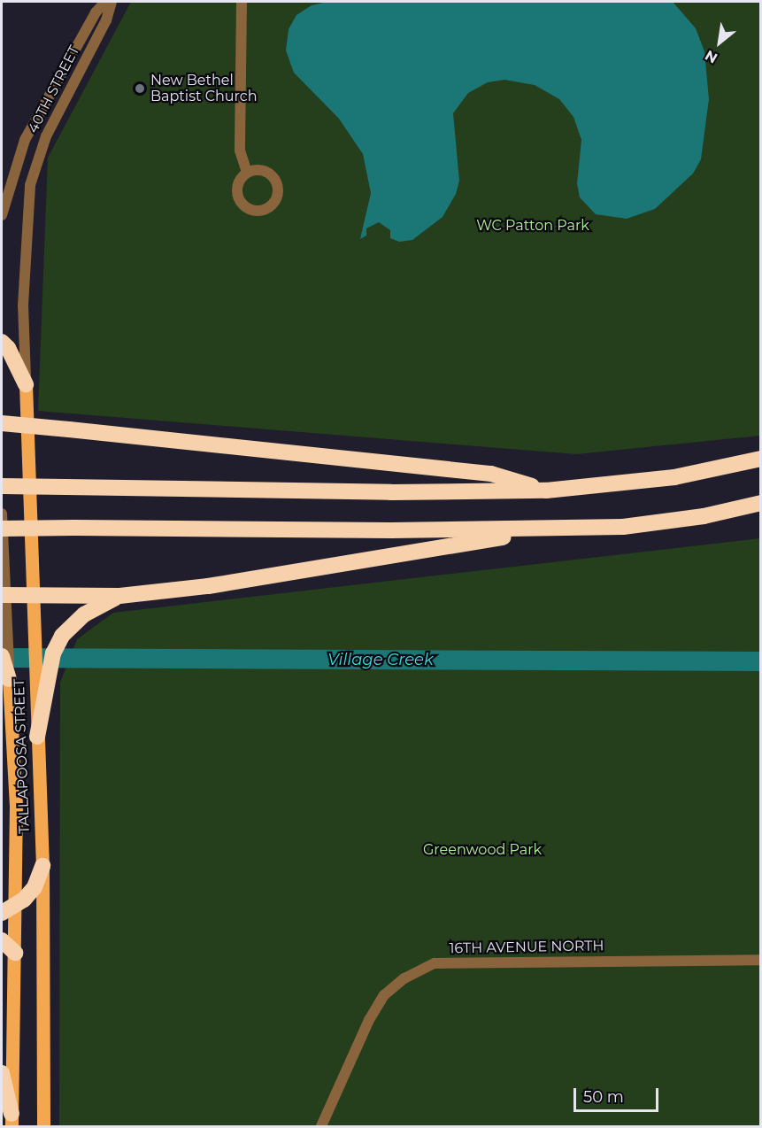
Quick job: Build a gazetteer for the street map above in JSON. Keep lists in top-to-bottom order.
{
  "streets": {
    "main road": ["TALLAPOOSA STREET"],
    "street": ["40TH STREET", "16TH AVENUE NORTH"]
  },
  "crossings": [
    ["40TH STREET", "TALLAPOOSA STREET"]
  ],
  "water": ["Village Creek"],
  "parks": ["WC Patton Park", "Greenwood Park"],
  "places": ["New Bethel Baptist Church"],
  "scale_bar": "50 m",
  "north": "bottom left"
}
